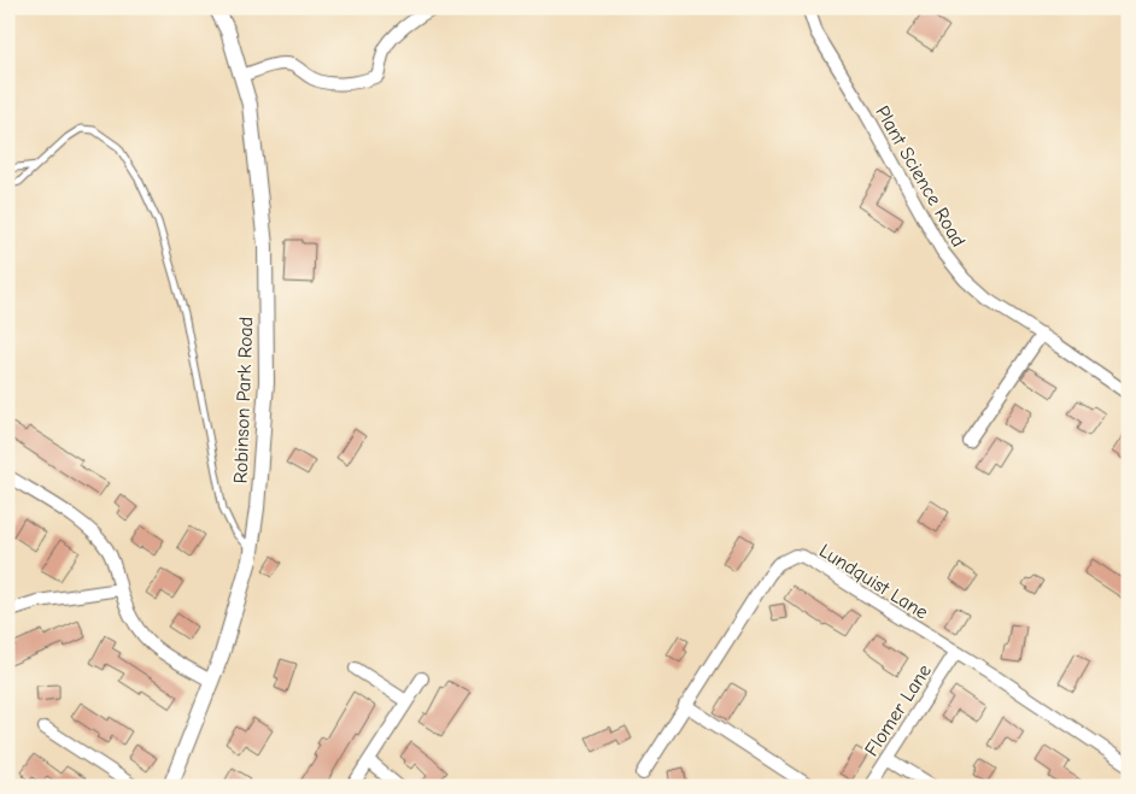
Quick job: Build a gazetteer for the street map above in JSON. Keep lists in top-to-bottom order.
{
  "streets": {
    "street": [
      "Plant Science Road",
      "Robinson Park Road",
      "Lundquist Lane",
      "Flomer Lane"
    ]
  },
  "crossings": [
    ["Lundquist Lane", "Flomer Lane"]
  ]
}
